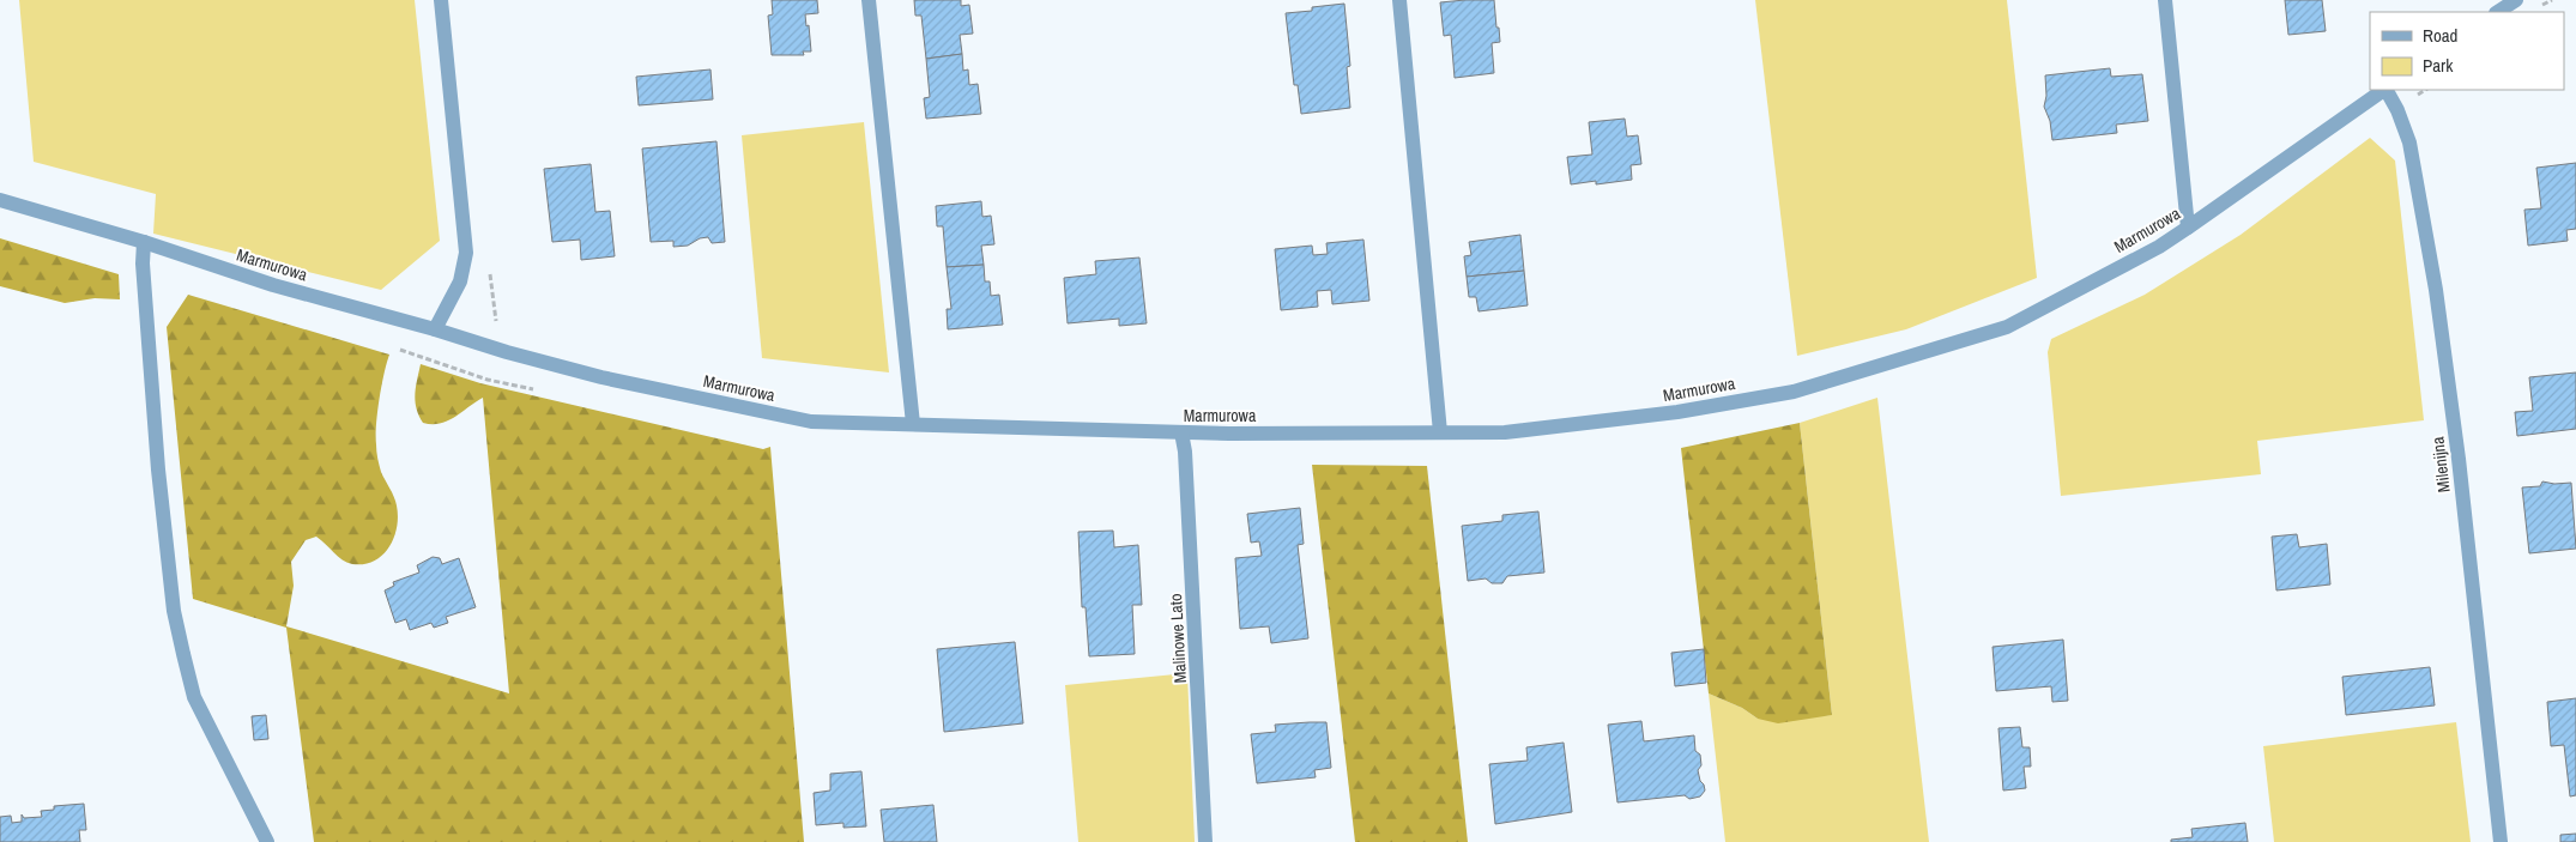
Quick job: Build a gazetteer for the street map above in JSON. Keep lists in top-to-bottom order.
{
  "streets": {
    "street": ["Marmurowa", "Milenijna", "Malinowe Lato"]
  },
  "crossings": [
    ["Marmurowa", "Malinowe Lato"]
  ],
  "legend": ["Road", "Park"]
}
